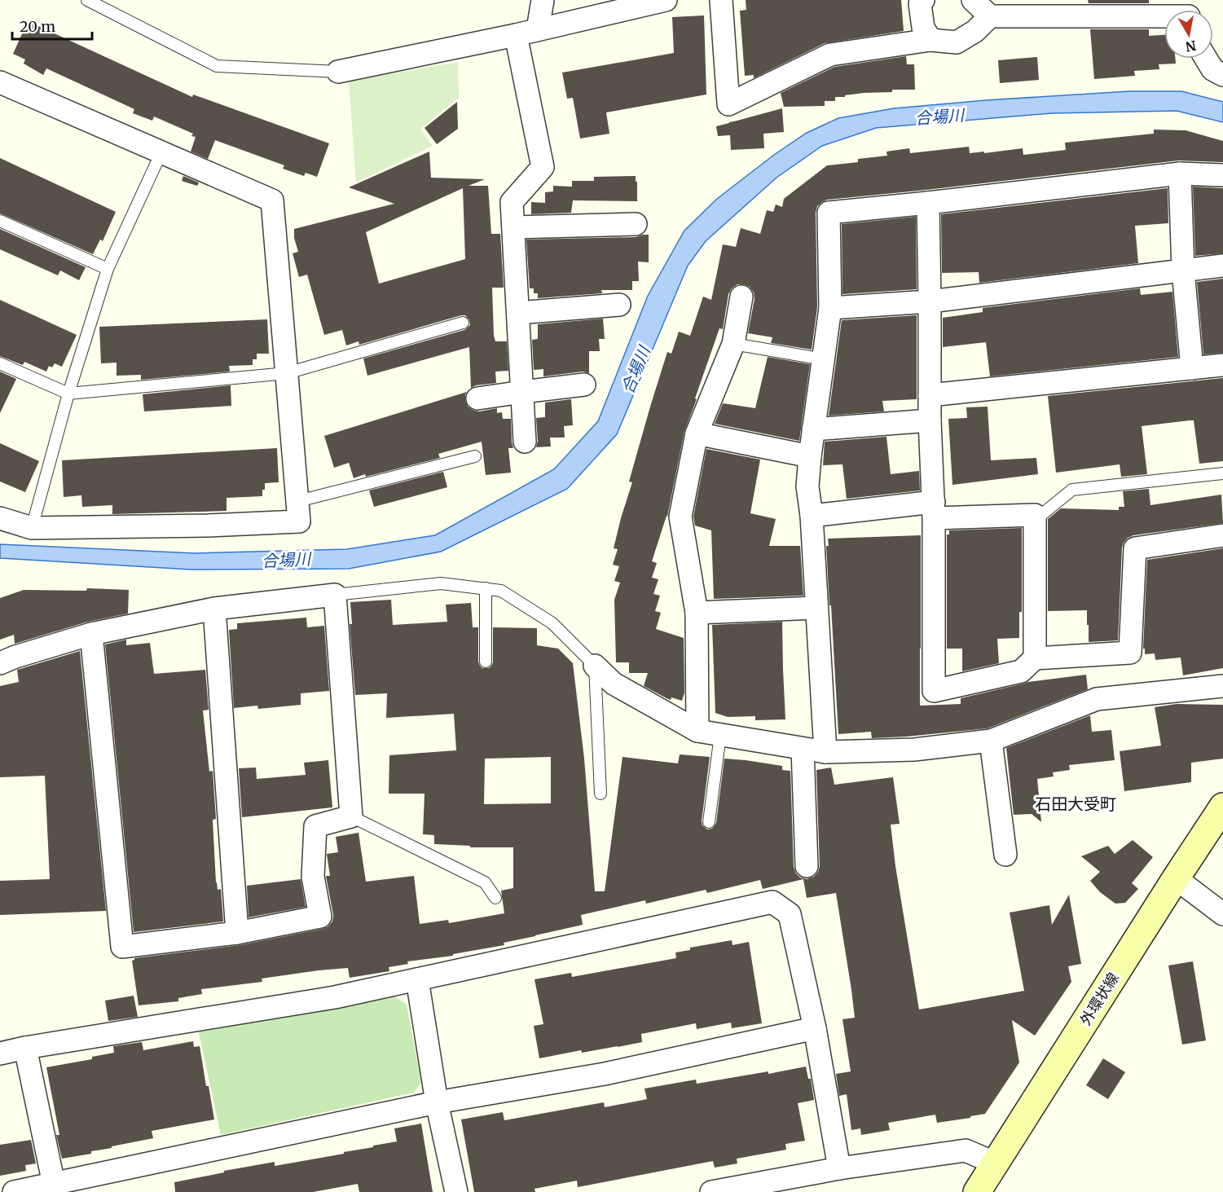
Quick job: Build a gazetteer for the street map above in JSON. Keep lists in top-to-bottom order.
{
  "streets": {
    "street": ["外環状線"]
  },
  "districts": ["石田大受町"],
  "water": ["合場川"],
  "scale_bar": "20 m",
  "north": "bottom"
}
